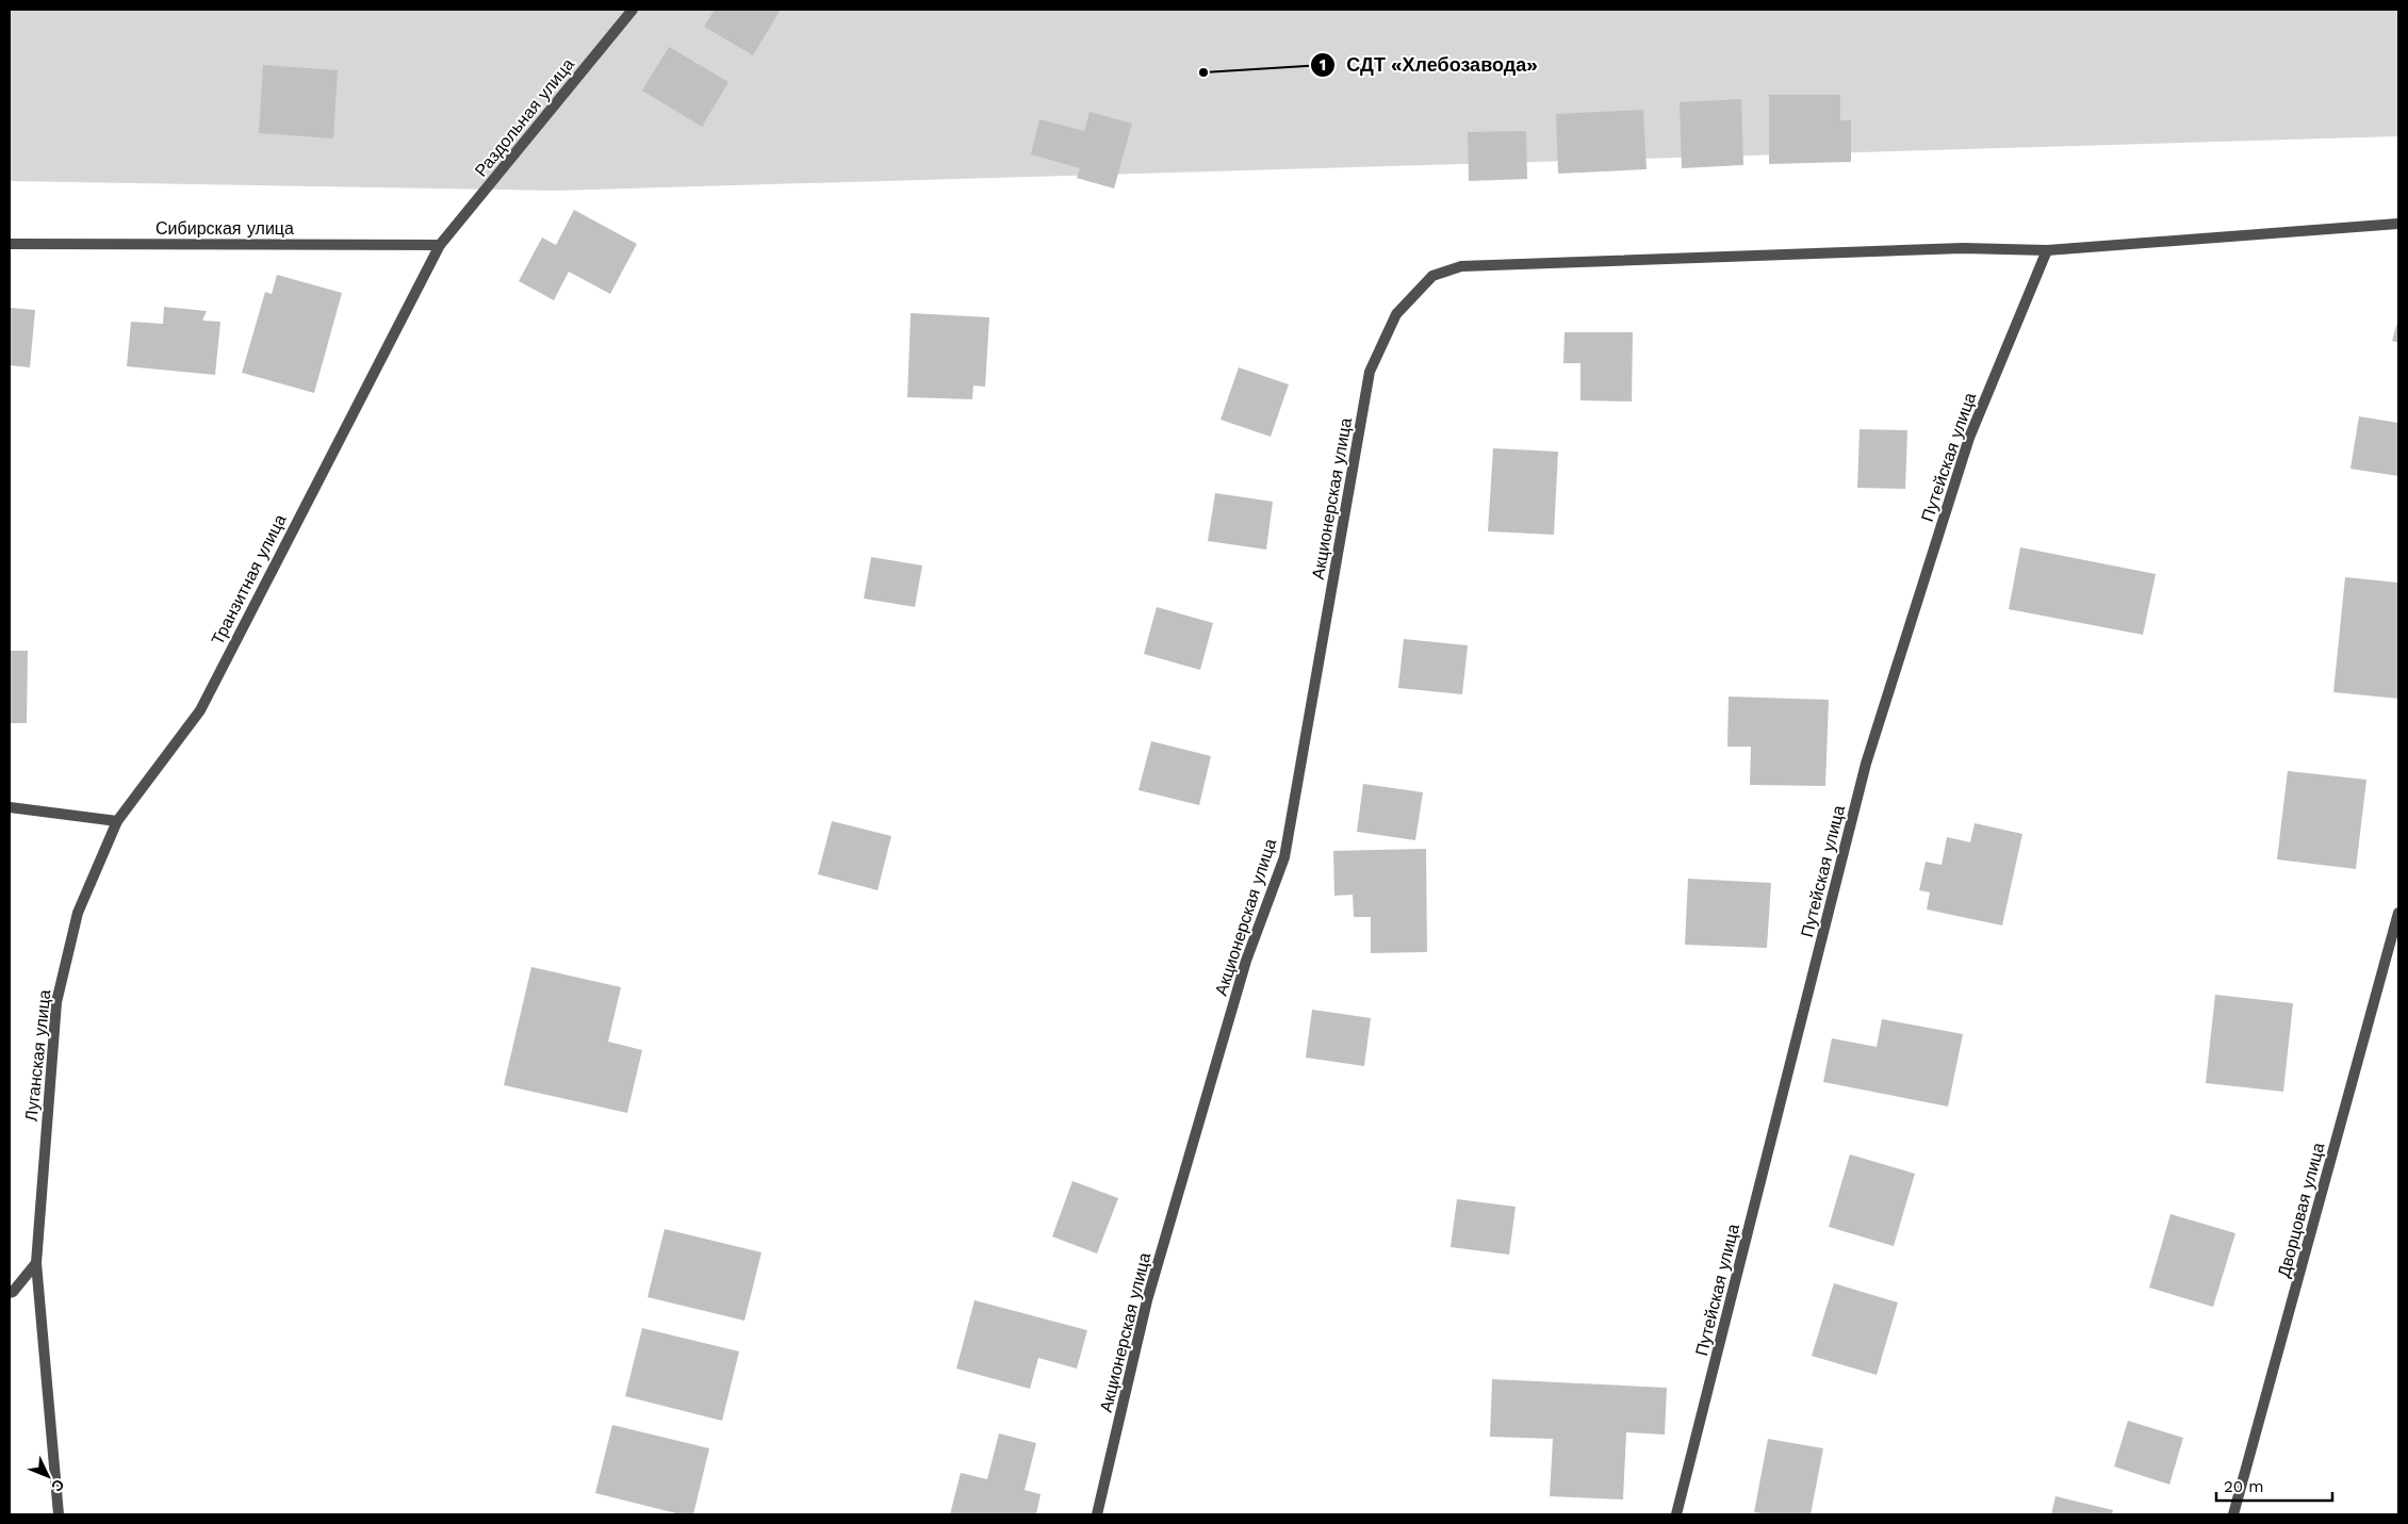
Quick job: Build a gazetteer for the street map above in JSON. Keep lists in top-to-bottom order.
{
  "streets": {
    "street": [
      "Раздольная улица",
      "Сибирская улица",
      "Путейская улица",
      "Акционерская улица",
      "Транзитная улица",
      "Луганская улица",
      "Дворцовая улица"
    ]
  },
  "crossings": [
    ["Раздольная улица", "Сибирская улица"],
    ["Раздольная улица", "Транзитная улица"],
    ["Сибирская улица", "Транзитная улица"],
    ["Путейская улица", "Акционерская улица"],
    ["Транзитная улица", "Луганская улица"]
  ],
  "places": ["СДТ «Хлебозавода»"],
  "scale_bar": "20 m",
  "north": "bottom right"
}
